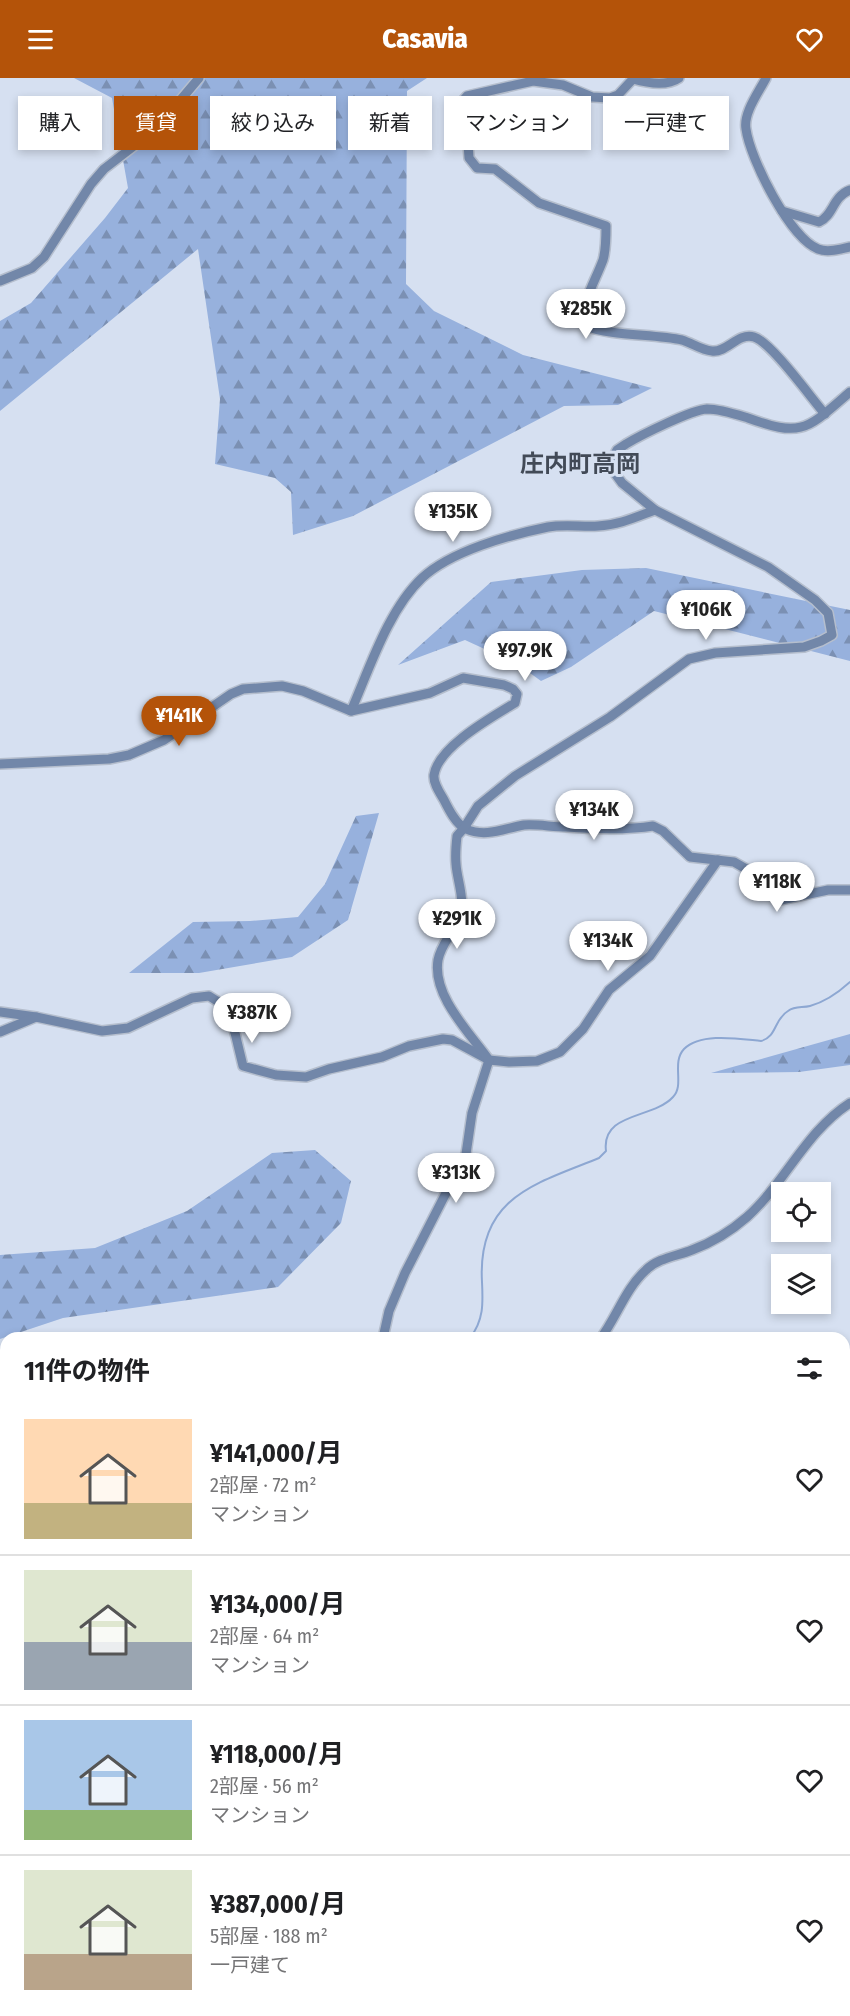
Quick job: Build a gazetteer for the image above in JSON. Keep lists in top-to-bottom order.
{
  "districts": ["庄内町高岡"],
  "page": {
    "header": "Casavia",
    "chip": [
      "購入",
      "賃貸",
      "絞り込み",
      "新着",
      "マンション",
      "一戸建て"
    ],
    "price": [
      "¥285K",
      "¥135K",
      "¥106K",
      "¥97.9K",
      "¥141K",
      "¥134K",
      "¥118K",
      "¥291K",
      "¥134K",
      "¥387K",
      "¥313K"
    ],
    "heading": "11件の物件",
    "list": [
      {
        "name": "¥141,000/月",
        "note": "2部屋 · 72 m² · マンション"
      },
      {
        "name": "¥134,000/月",
        "note": "2部屋 · 64 m² · マンション"
      },
      {
        "name": "¥118,000/月",
        "note": "2部屋 · 56 m² · マンション"
      },
      {
        "name": "¥387,000/月",
        "note": "5部屋 · 188 m² · 一戸建て"
      }
    ]
  }
}
